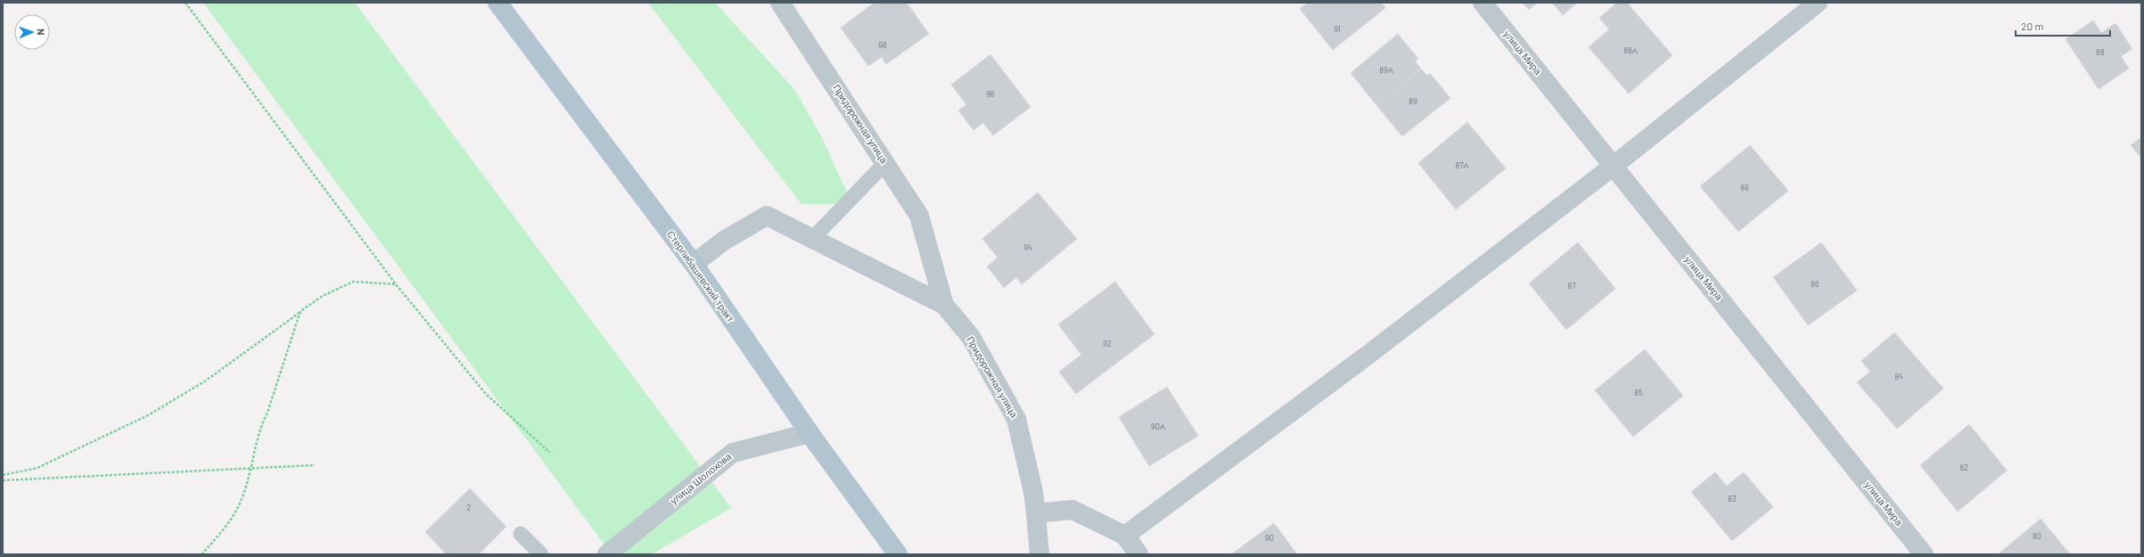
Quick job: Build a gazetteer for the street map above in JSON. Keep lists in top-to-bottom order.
{
  "streets": {
    "main road": ["Стерлибашевский тракт"],
    "street": ["улица Мира", "Придорожная улица", "улица Шолохова"]
  },
  "crossings": [
    ["Стерлибашевский тракт", "улица Шолохова"]
  ],
  "house_numbers": [
    "91",
    "98",
    "88А",
    "68",
    "89А",
    "96",
    "89",
    "87А",
    "88",
    "94",
    "86",
    "87",
    "92",
    "84",
    "85",
    "90А",
    "82",
    "83",
    "2",
    "80",
    "90"
  ],
  "scale_bar": "20 m",
  "north": "right"
}
